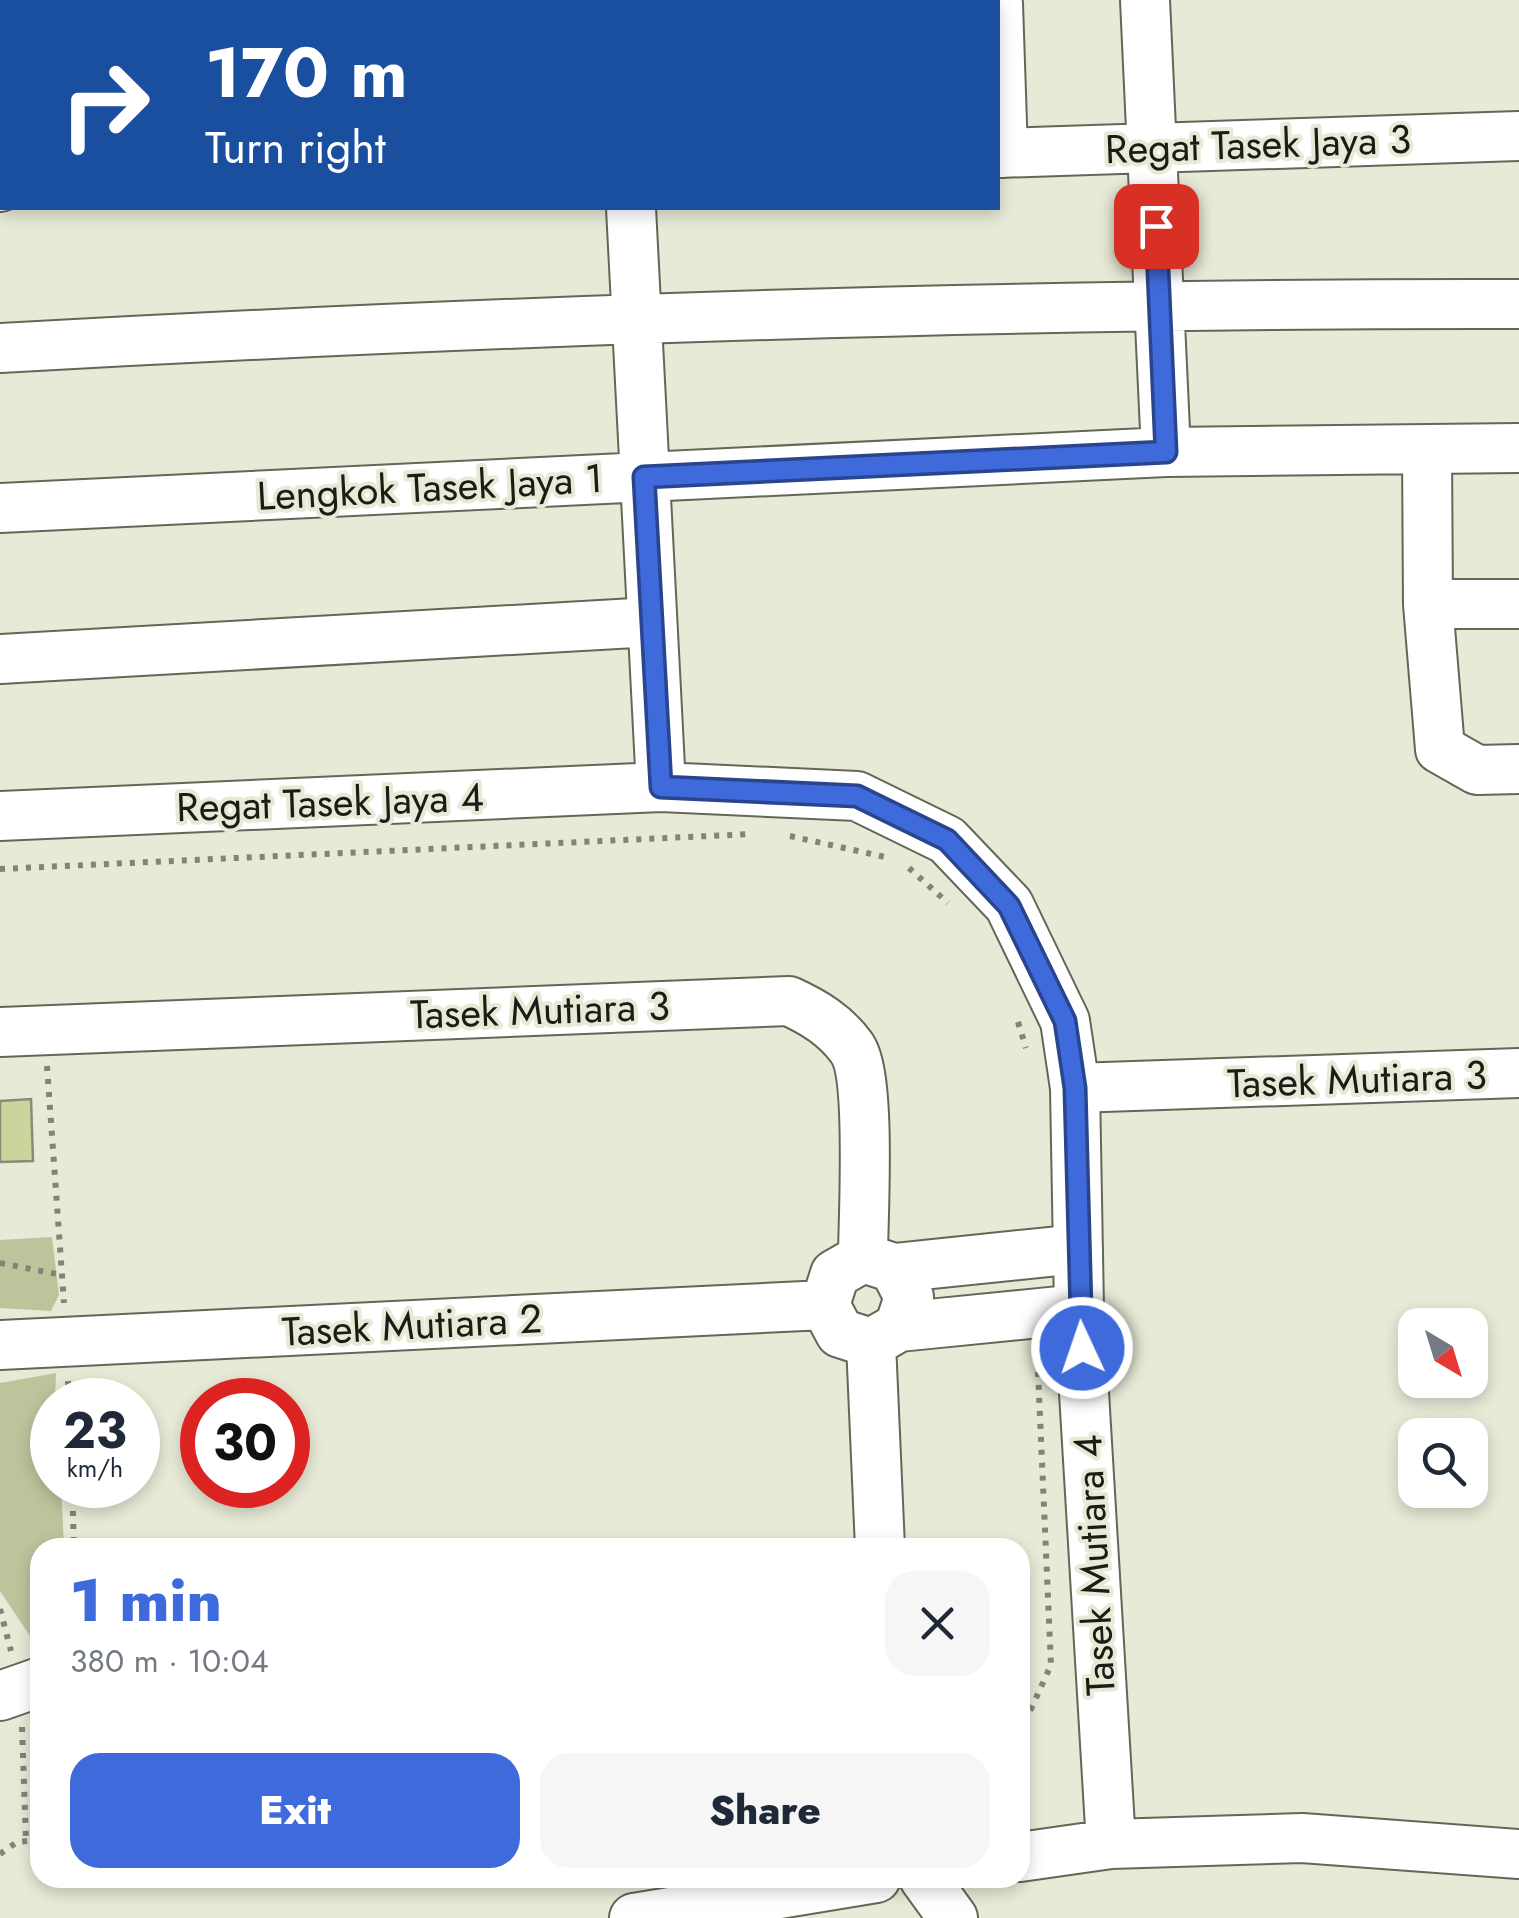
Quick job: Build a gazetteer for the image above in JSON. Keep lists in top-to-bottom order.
{
  "streets": {
    "street": [
      "Regat Tasek Jaya 3",
      "Lengkok Tasek Jaya 1",
      "Regat Tasek Jaya 4",
      "Tasek Mutiara 3",
      "Tasek Mutiara 2",
      "Tasek Mutiara 4"
    ]
  },
  "crossings": [
    ["Regat Tasek Jaya 4", "Tasek Mutiara 4"],
    ["Tasek Mutiara 3", "Tasek Mutiara 2"],
    ["Tasek Mutiara 3", "Tasek Mutiara 4"]
  ],
  "north": "bottom right",
  "page": {
    "turn": ["170 m", "Turn right"],
    "speed": "23 km/h",
    "limit": "30",
    "heading": ["1 min", "380 m · 10:04"],
    "buttons": ["Exit", "Share"]
  }
}
